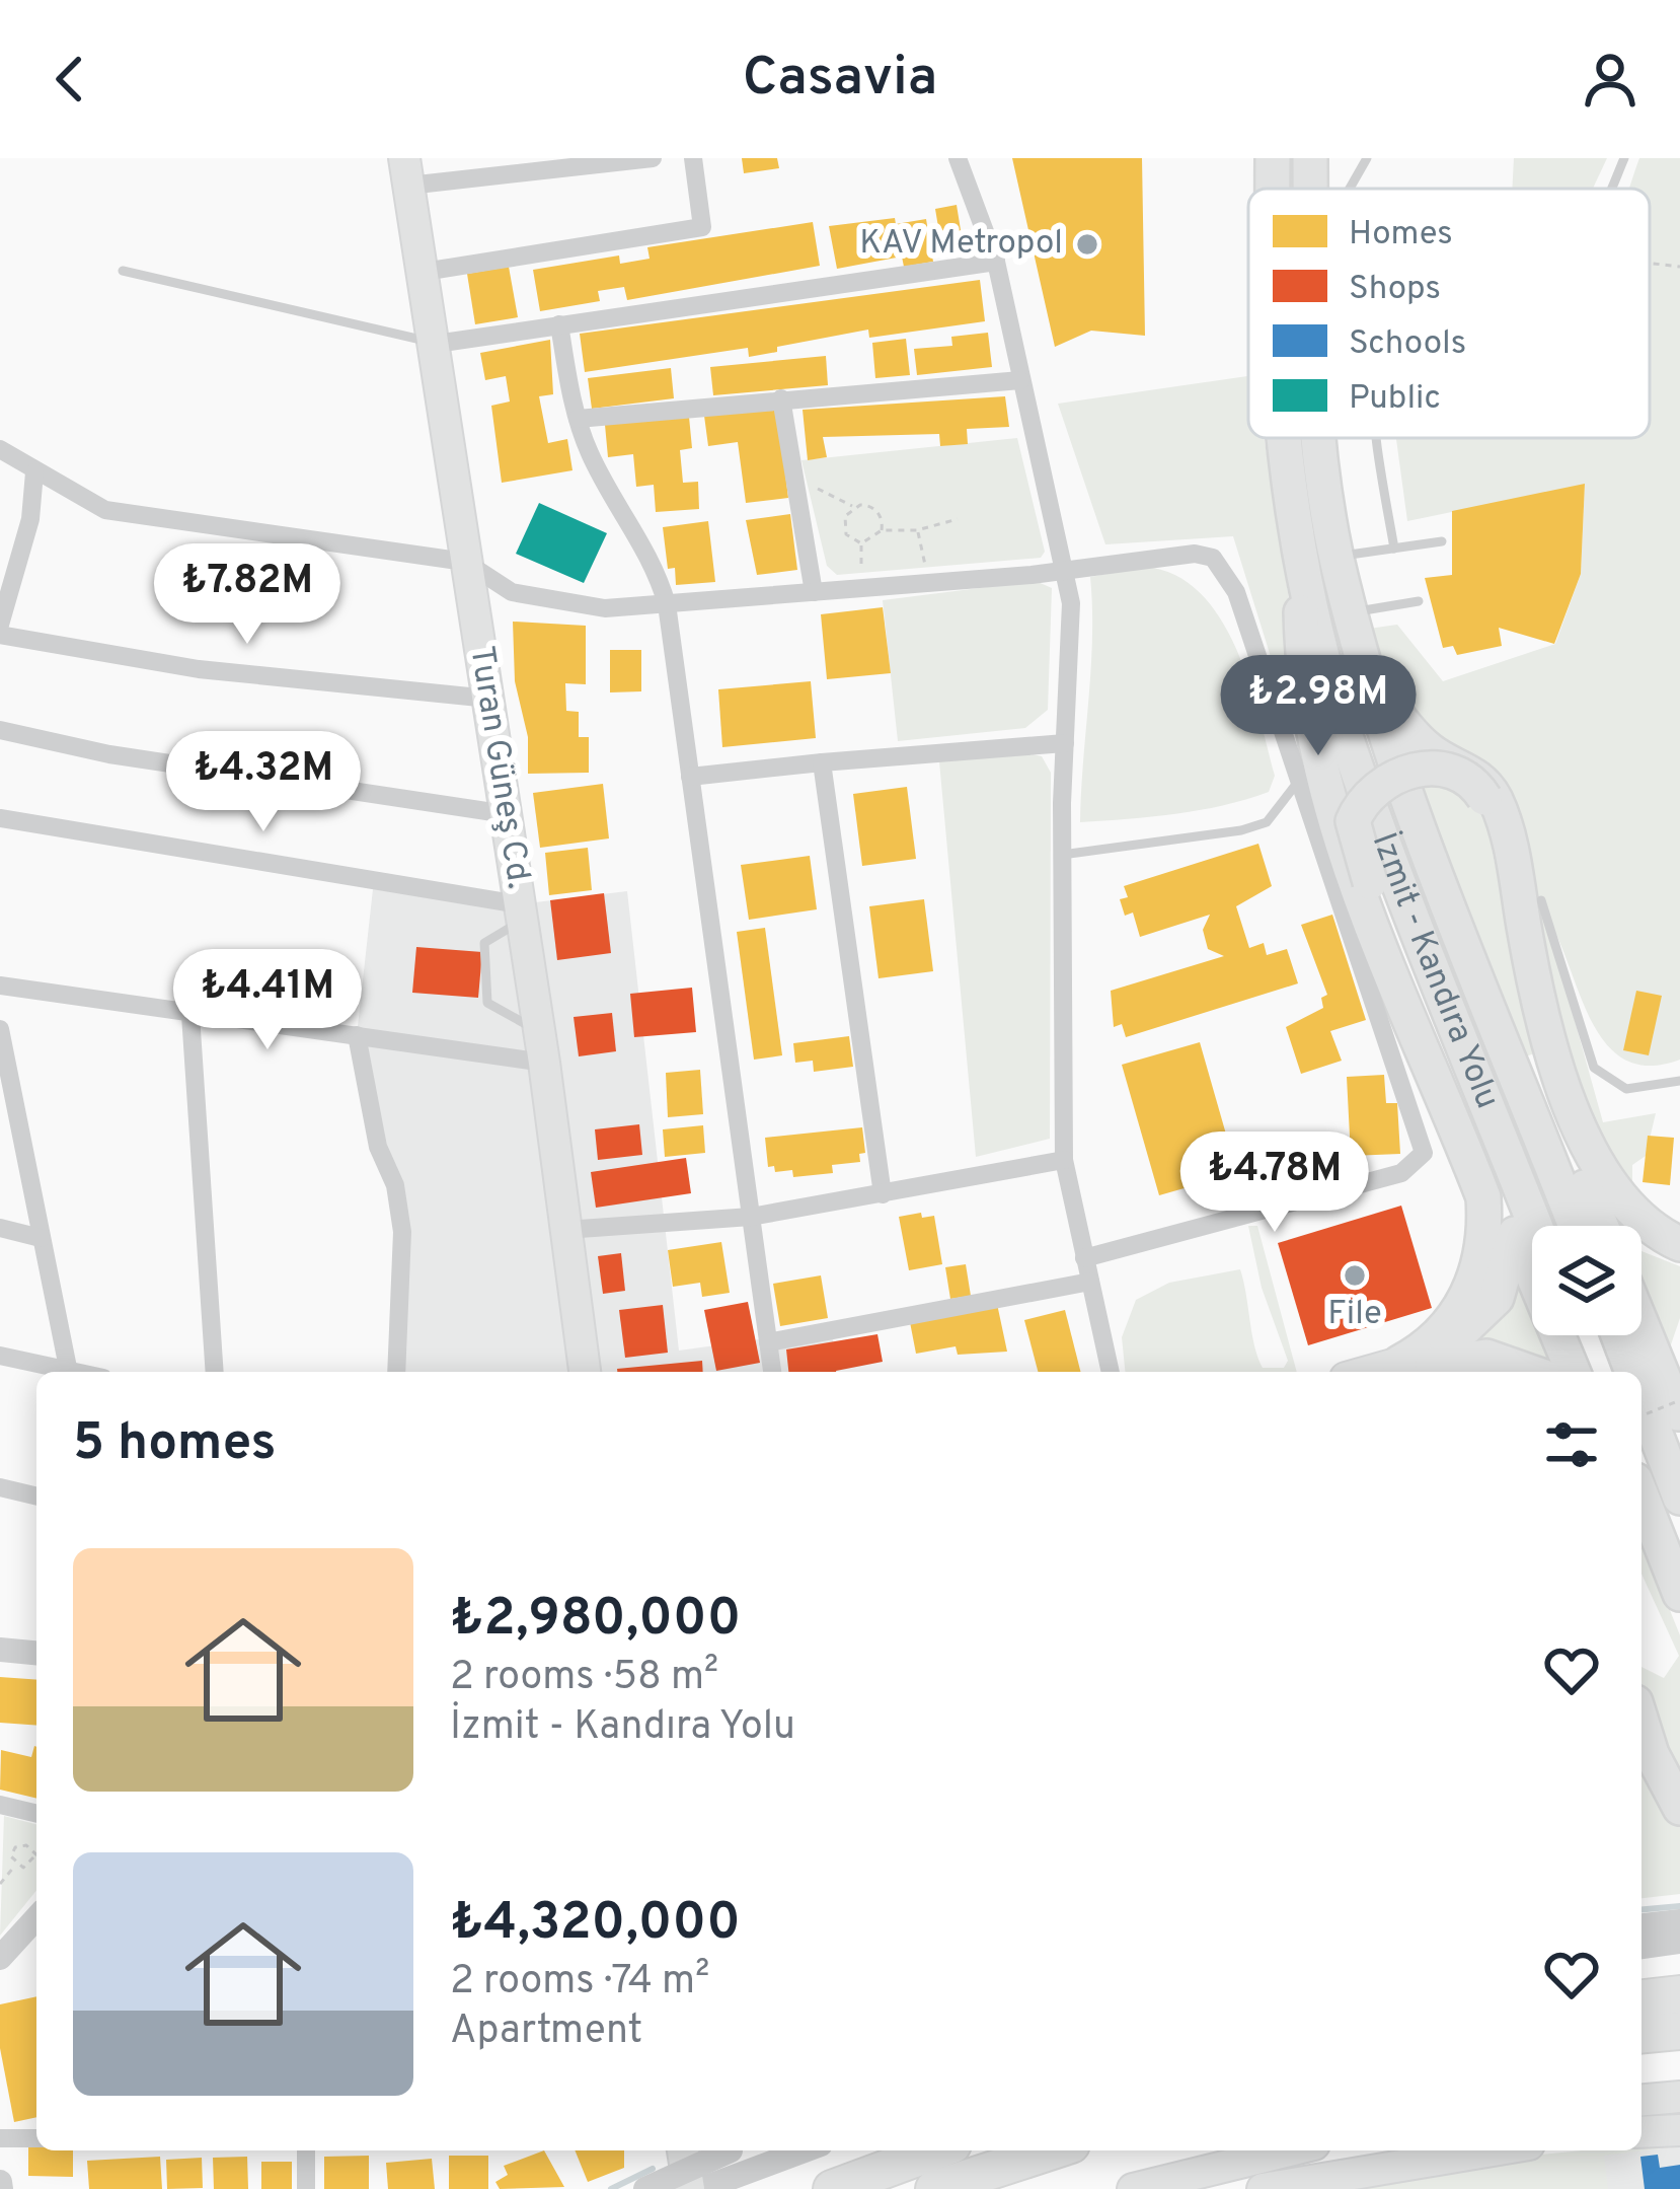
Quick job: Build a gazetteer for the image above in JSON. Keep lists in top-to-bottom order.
{
  "streets": {
    "highway": ["İzmit - Kandıra Yolu"],
    "main road": ["Turan Güneş Cd."]
  },
  "places": ["KAV Metropol", "File"],
  "legend": [
    "Homes",
    "Shops",
    "Schools",
    "Public"
  ],
  "page": {
    "header": "Casavia",
    "price": [
      "₺7.82M",
      "₺2.98M",
      "₺4.32M",
      "₺4.41M",
      "₺4.78M"
    ],
    "heading": "5 homes",
    "list": [
      {
        "name": "₺2,980,000",
        "note": "2 rooms · 58 m² · İzmit - Kandıra Yolu"
      },
      {
        "name": "₺4,320,000",
        "note": "2 rooms · 74 m² · Apartment"
      }
    ]
  }
}
